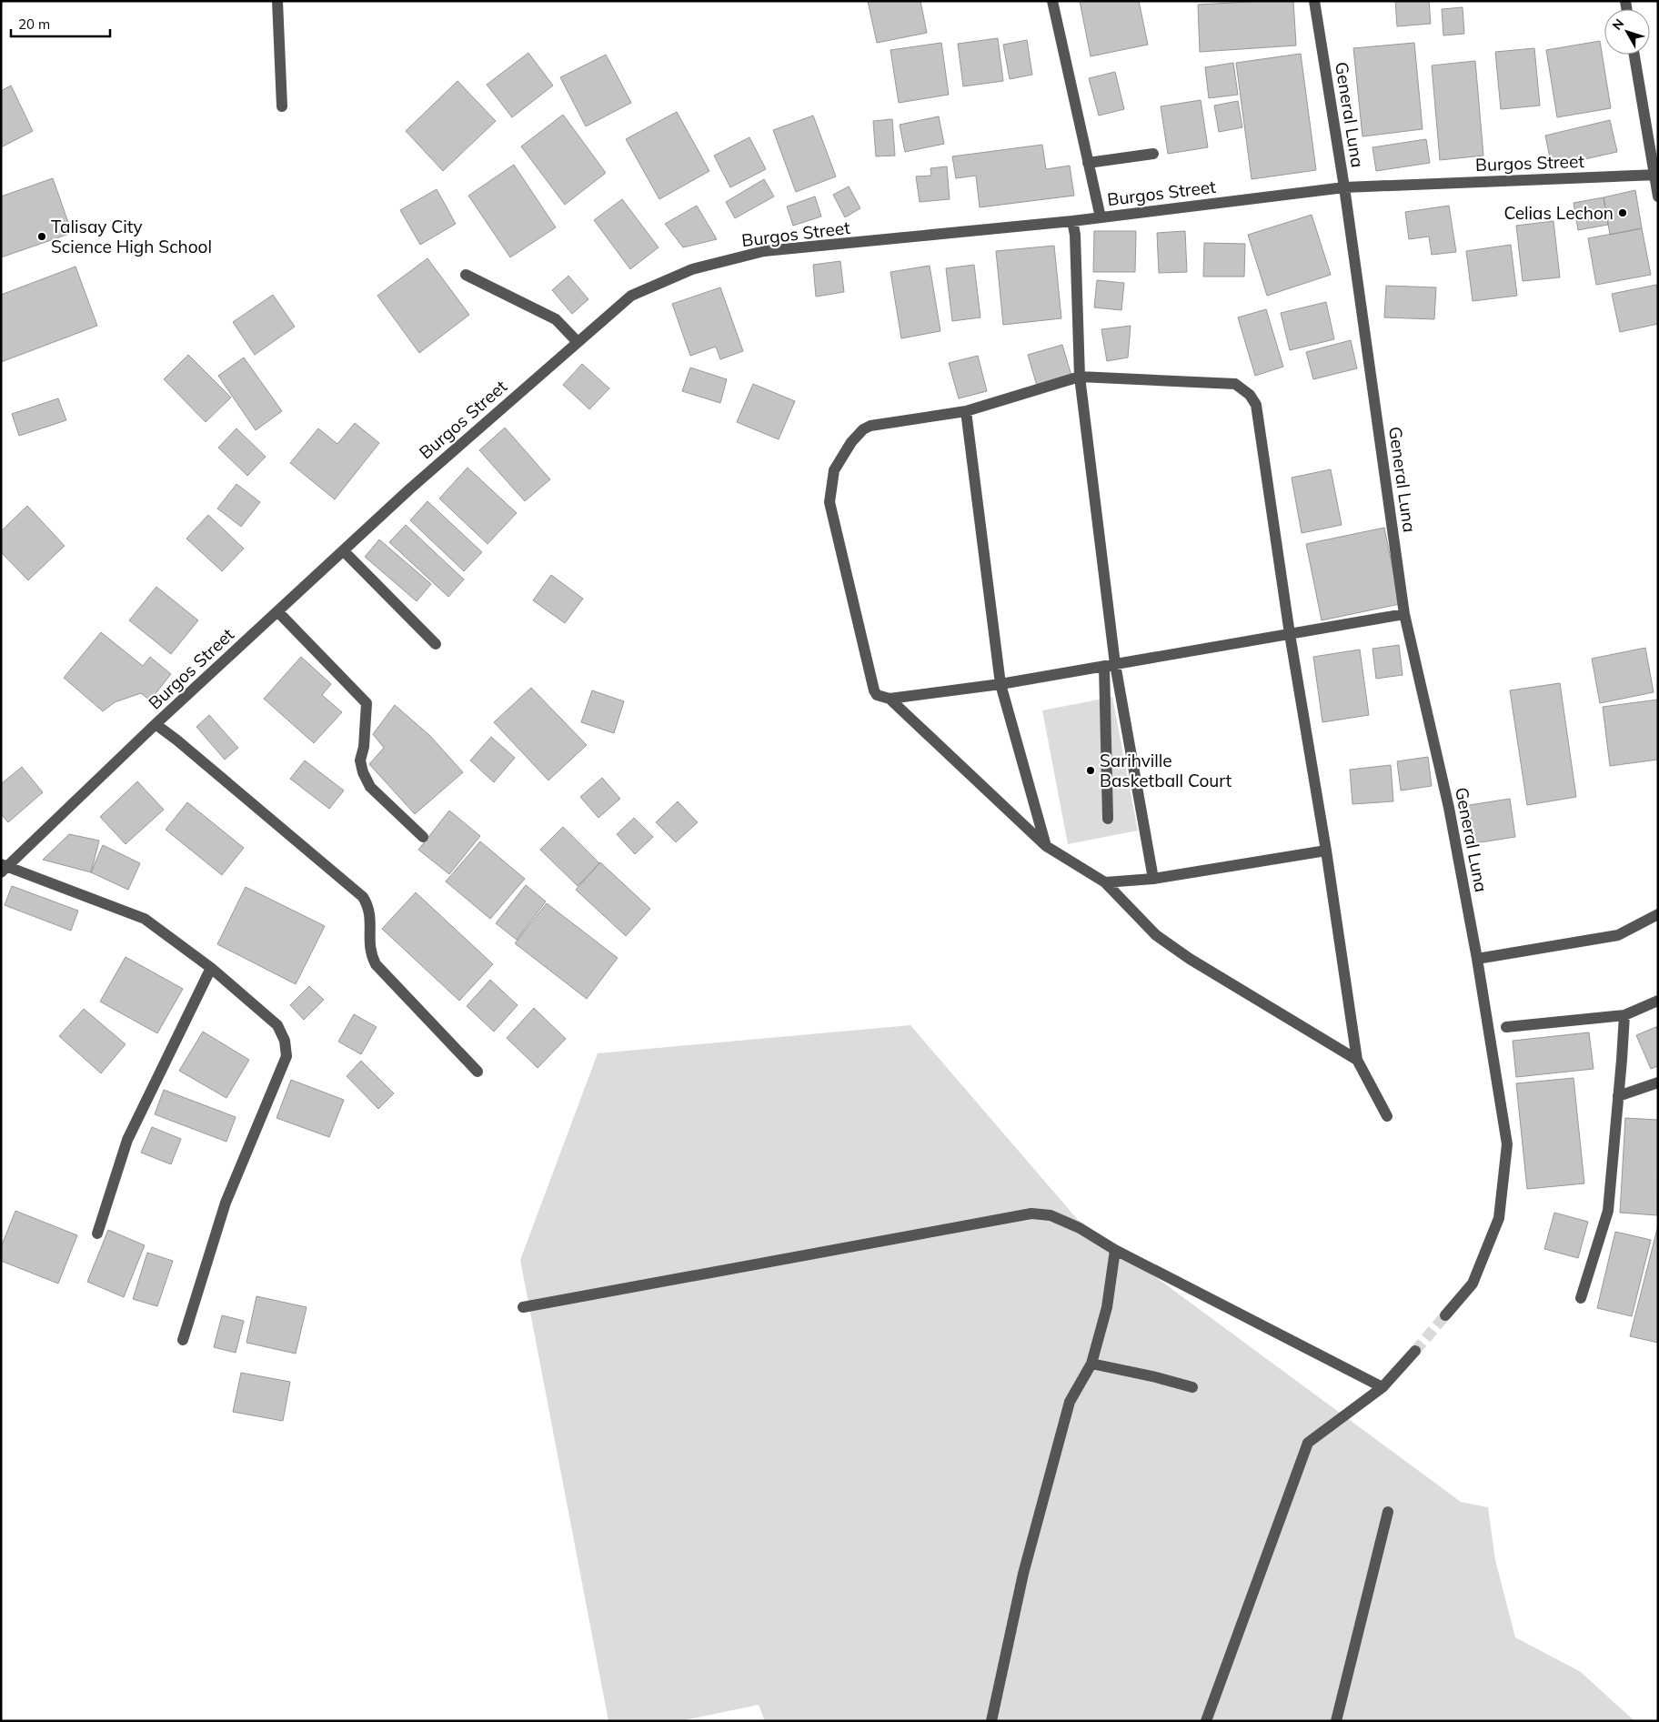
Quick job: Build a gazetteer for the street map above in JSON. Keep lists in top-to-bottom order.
{
  "streets": {
    "street": ["General Luna", "Burgos Street"]
  },
  "crossings": [
    ["General Luna", "Burgos Street"]
  ],
  "places": ["Celias Lechon", "Talisay City Science High School", "Sarihville Basketball Court"],
  "scale_bar": "20 m",
  "north": "top left"
}
